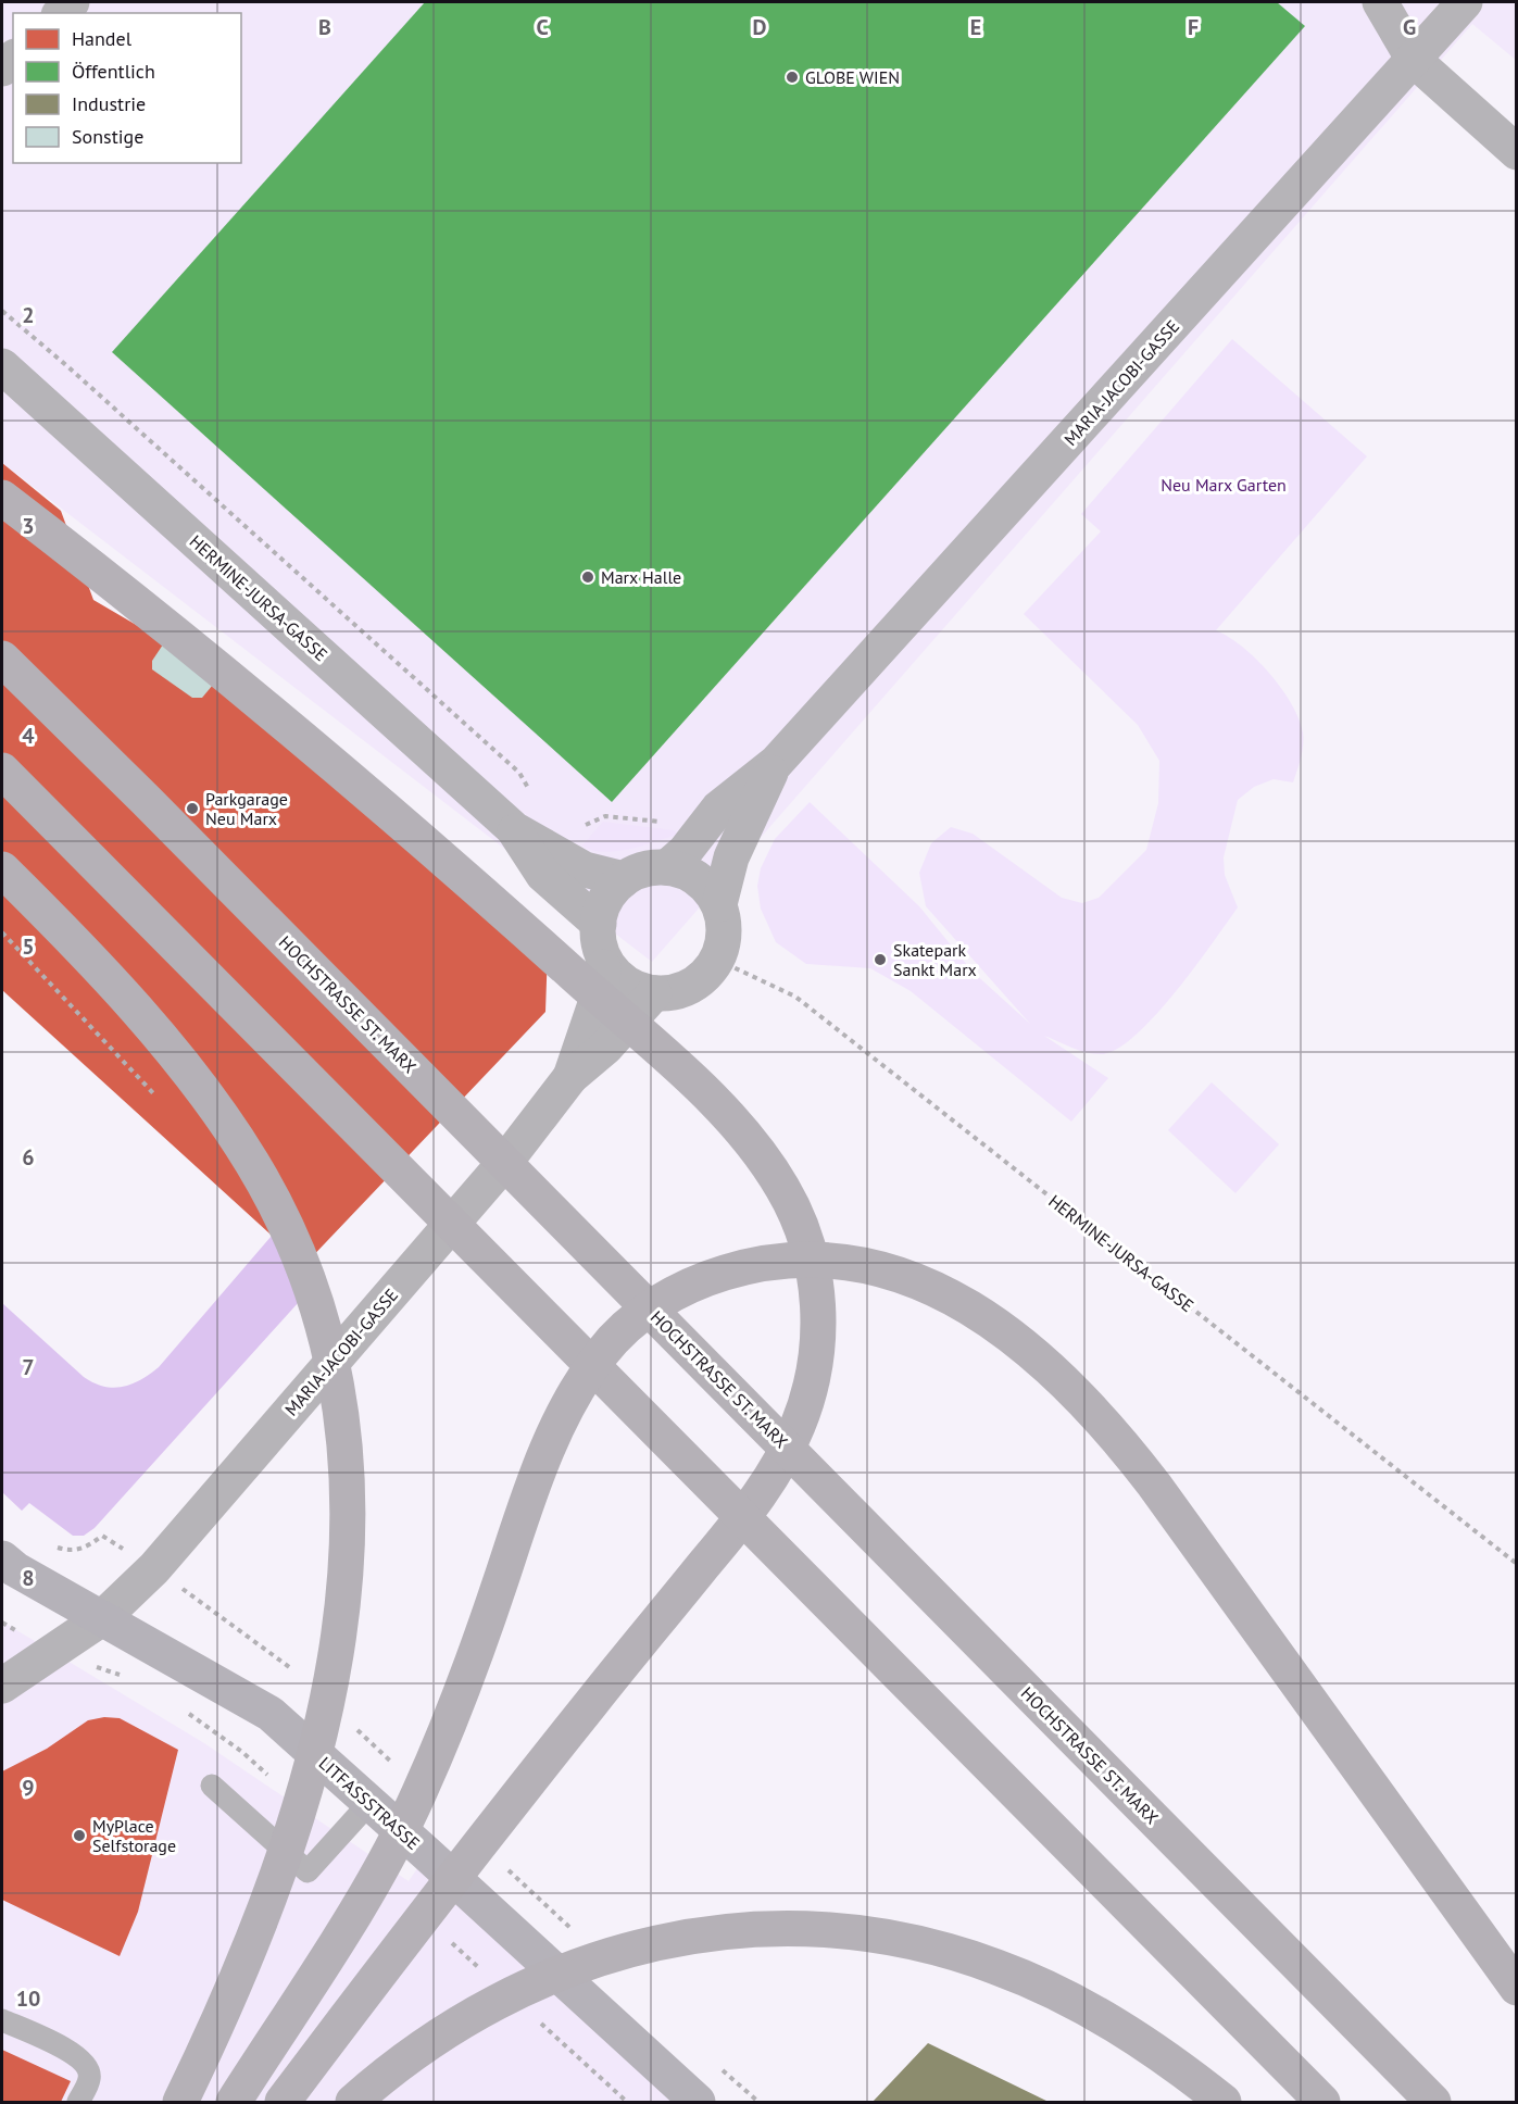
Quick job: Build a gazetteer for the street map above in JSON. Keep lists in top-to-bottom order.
{
  "streets": {
    "highway": ["HOCHSTRASSE ST. MARX"],
    "main road": ["LITFASSSTRASSE"],
    "street": ["MARIA-JACOBI-GASSE", "HERMINE-JURSA-GASSE"]
  },
  "crossings": [
    ["MARIA-JACOBI-GASSE", "HERMINE-JURSA-GASSE"],
    ["MARIA-JACOBI-GASSE", "LITFASSSTRASSE"]
  ],
  "parks": ["Neu Marx Garten"],
  "places": [
    "GLOBE WIEN",
    "Marx Halle",
    "Parkgarage Neu Marx",
    "Skatepark Sankt Marx",
    "MyPlace Selfstorage"
  ],
  "legend": [
    "Handel",
    "Öffentlich",
    "Industrie",
    "Sonstige"
  ],
  "grid": {
    "columns": [
      "B",
      "C",
      "D",
      "E",
      "F",
      "G"
    ],
    "rows": [
      "2",
      "3",
      "4",
      "5",
      "6",
      "7",
      "8",
      "9",
      "10"
    ]
  }
}
